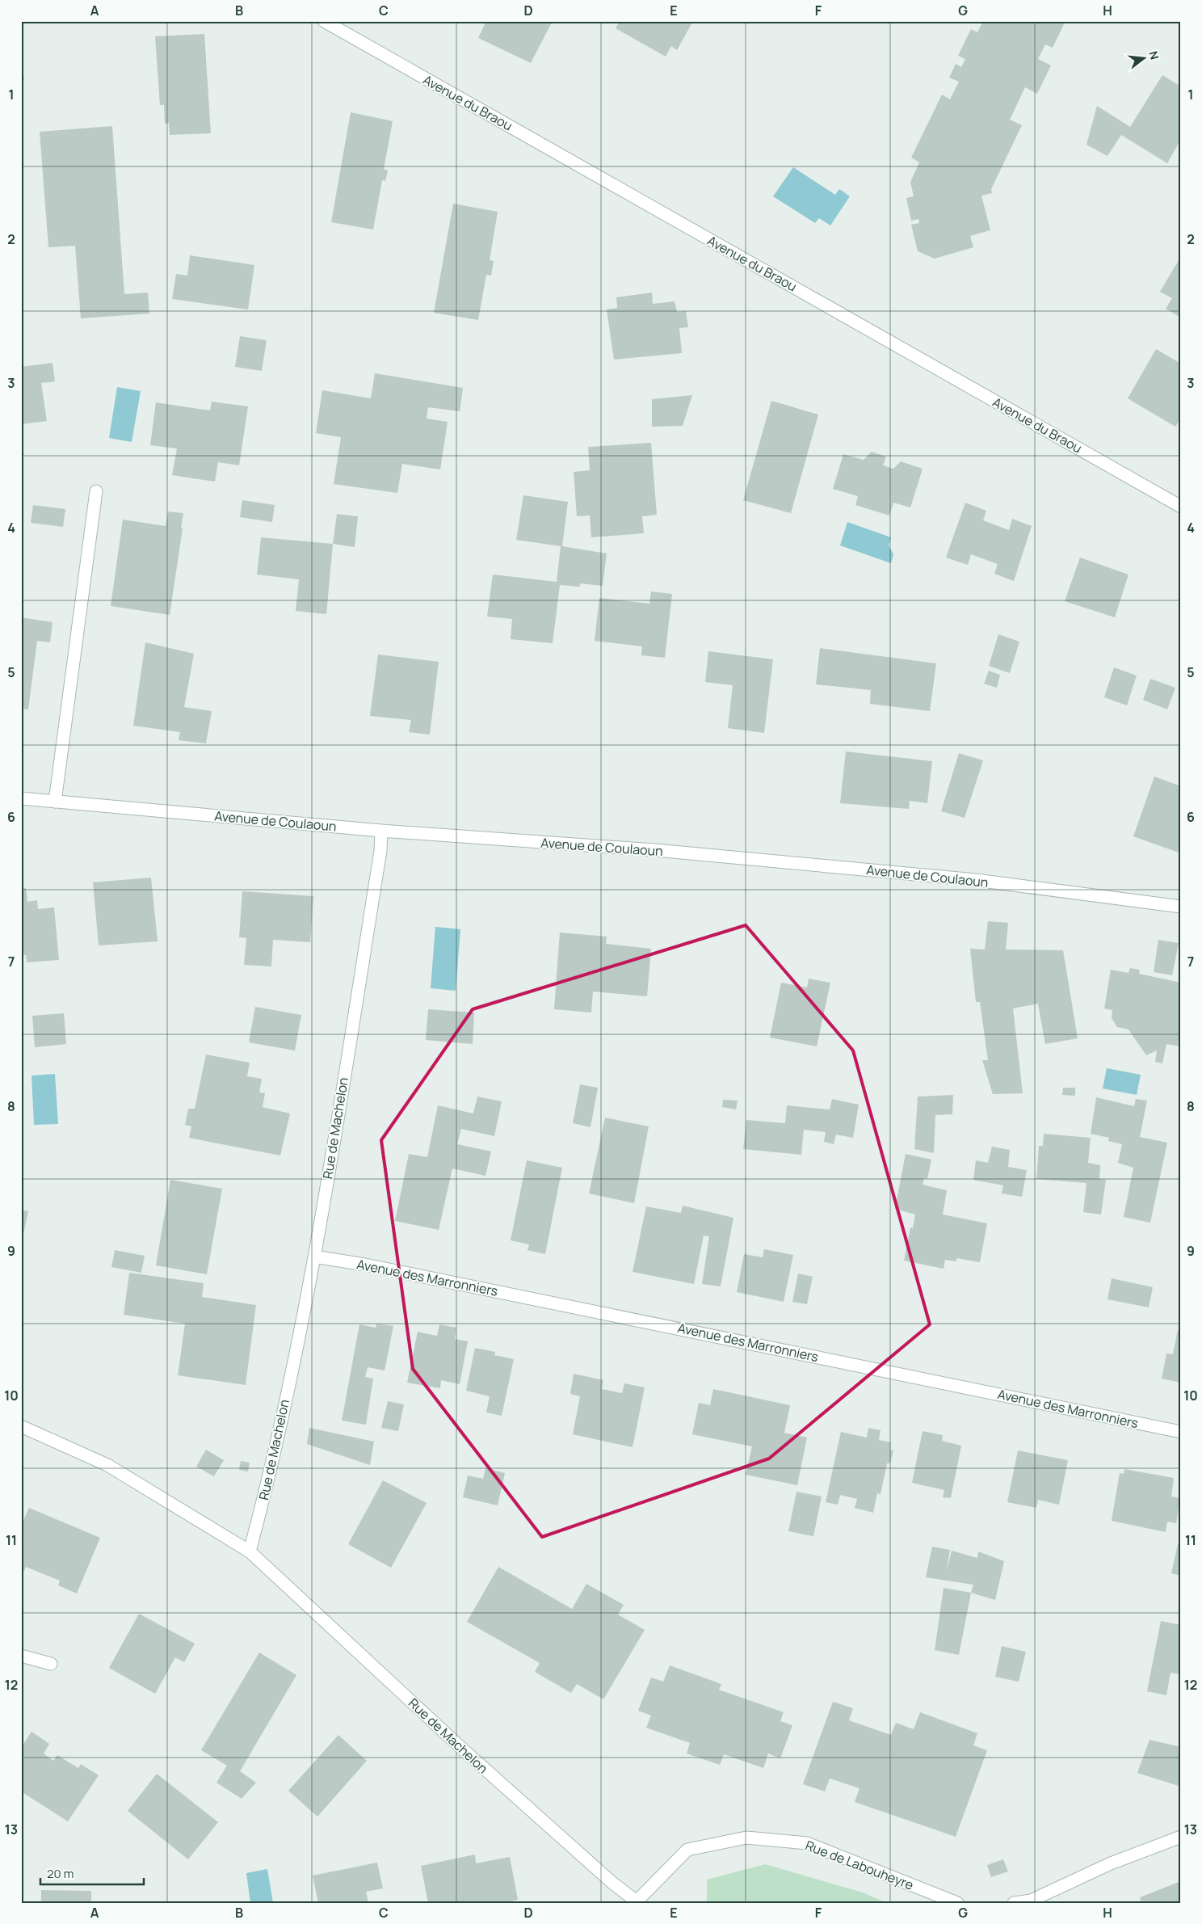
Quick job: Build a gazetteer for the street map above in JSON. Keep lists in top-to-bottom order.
{
  "streets": {
    "street": [
      "Avenue du Braou",
      "Avenue de Coulaoun",
      "Rue de Machelon",
      "Avenue des Marronniers",
      "Rue de Labouheyre"
    ]
  },
  "crossings": [
    ["Avenue de Coulaoun", "Rue de Machelon"],
    ["Rue de Machelon", "Avenue des Marronniers"],
    ["Rue de Machelon", "Rue de Labouheyre"]
  ],
  "scale_bar": "20 m",
  "north": "right",
  "grid": {
    "columns": [
      "A",
      "B",
      "C",
      "D",
      "E",
      "F",
      "G",
      "H"
    ],
    "rows": [
      "1",
      "2",
      "3",
      "4",
      "5",
      "6",
      "7",
      "8",
      "9",
      "10",
      "11",
      "12",
      "13"
    ]
  }
}
